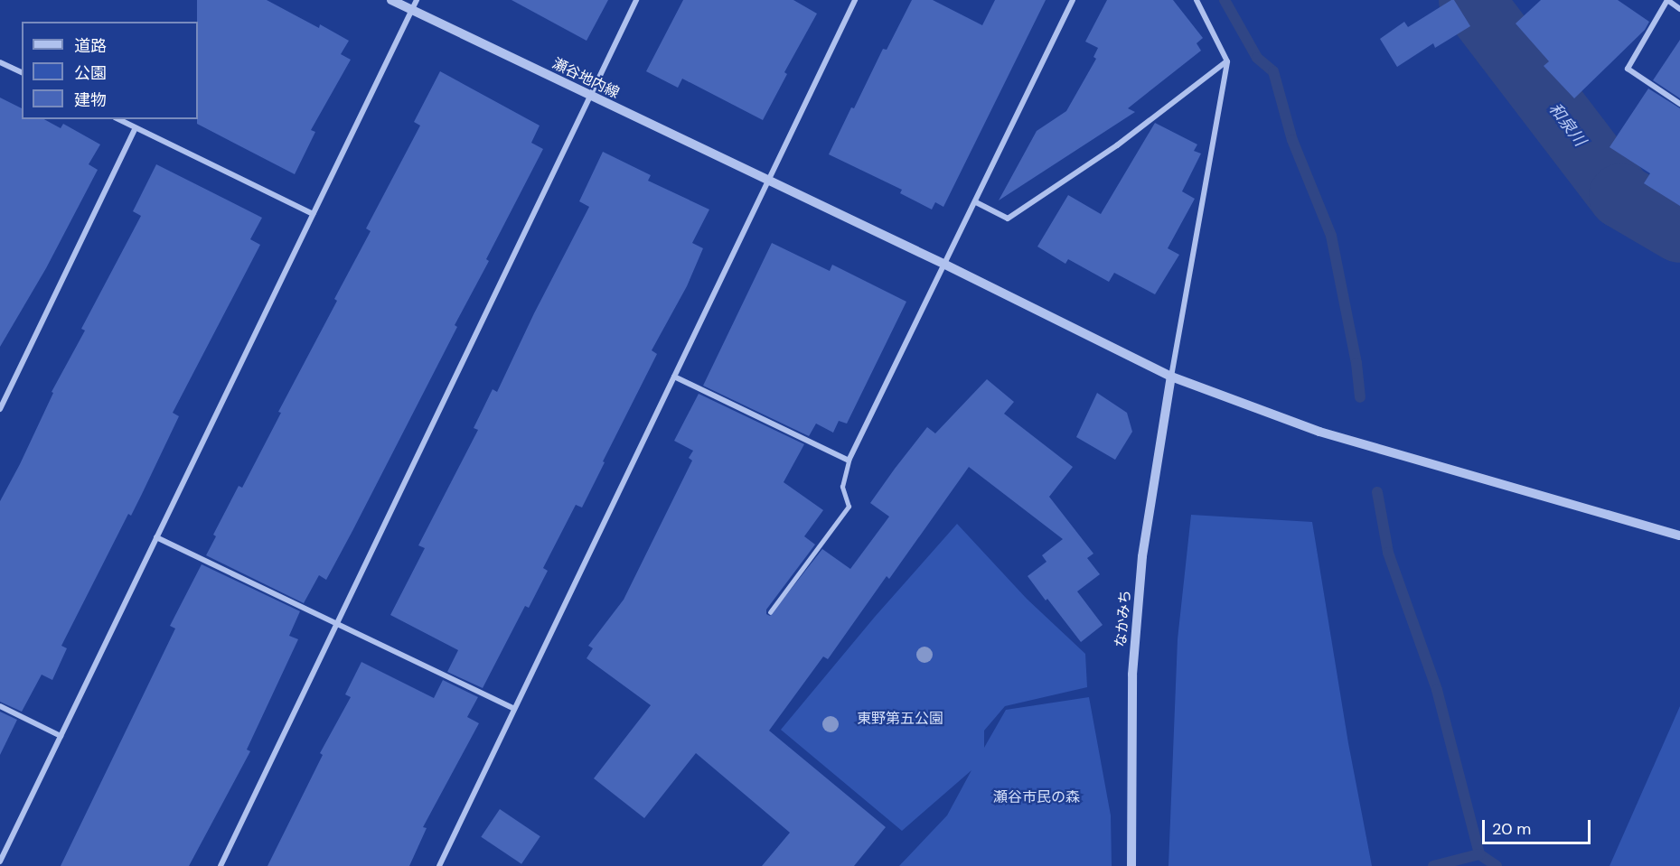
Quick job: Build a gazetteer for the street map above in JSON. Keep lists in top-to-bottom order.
{
  "streets": {
    "street": ["瀬谷地内線", "なかみち"]
  },
  "crossings": [
    ["瀬谷地内線", "なかみち"]
  ],
  "water": ["和泉川"],
  "parks": ["東野第五公園", "瀬谷市民の森"],
  "legend": ["道路", "公園", "建物"],
  "scale_bar": "20 m"
}
